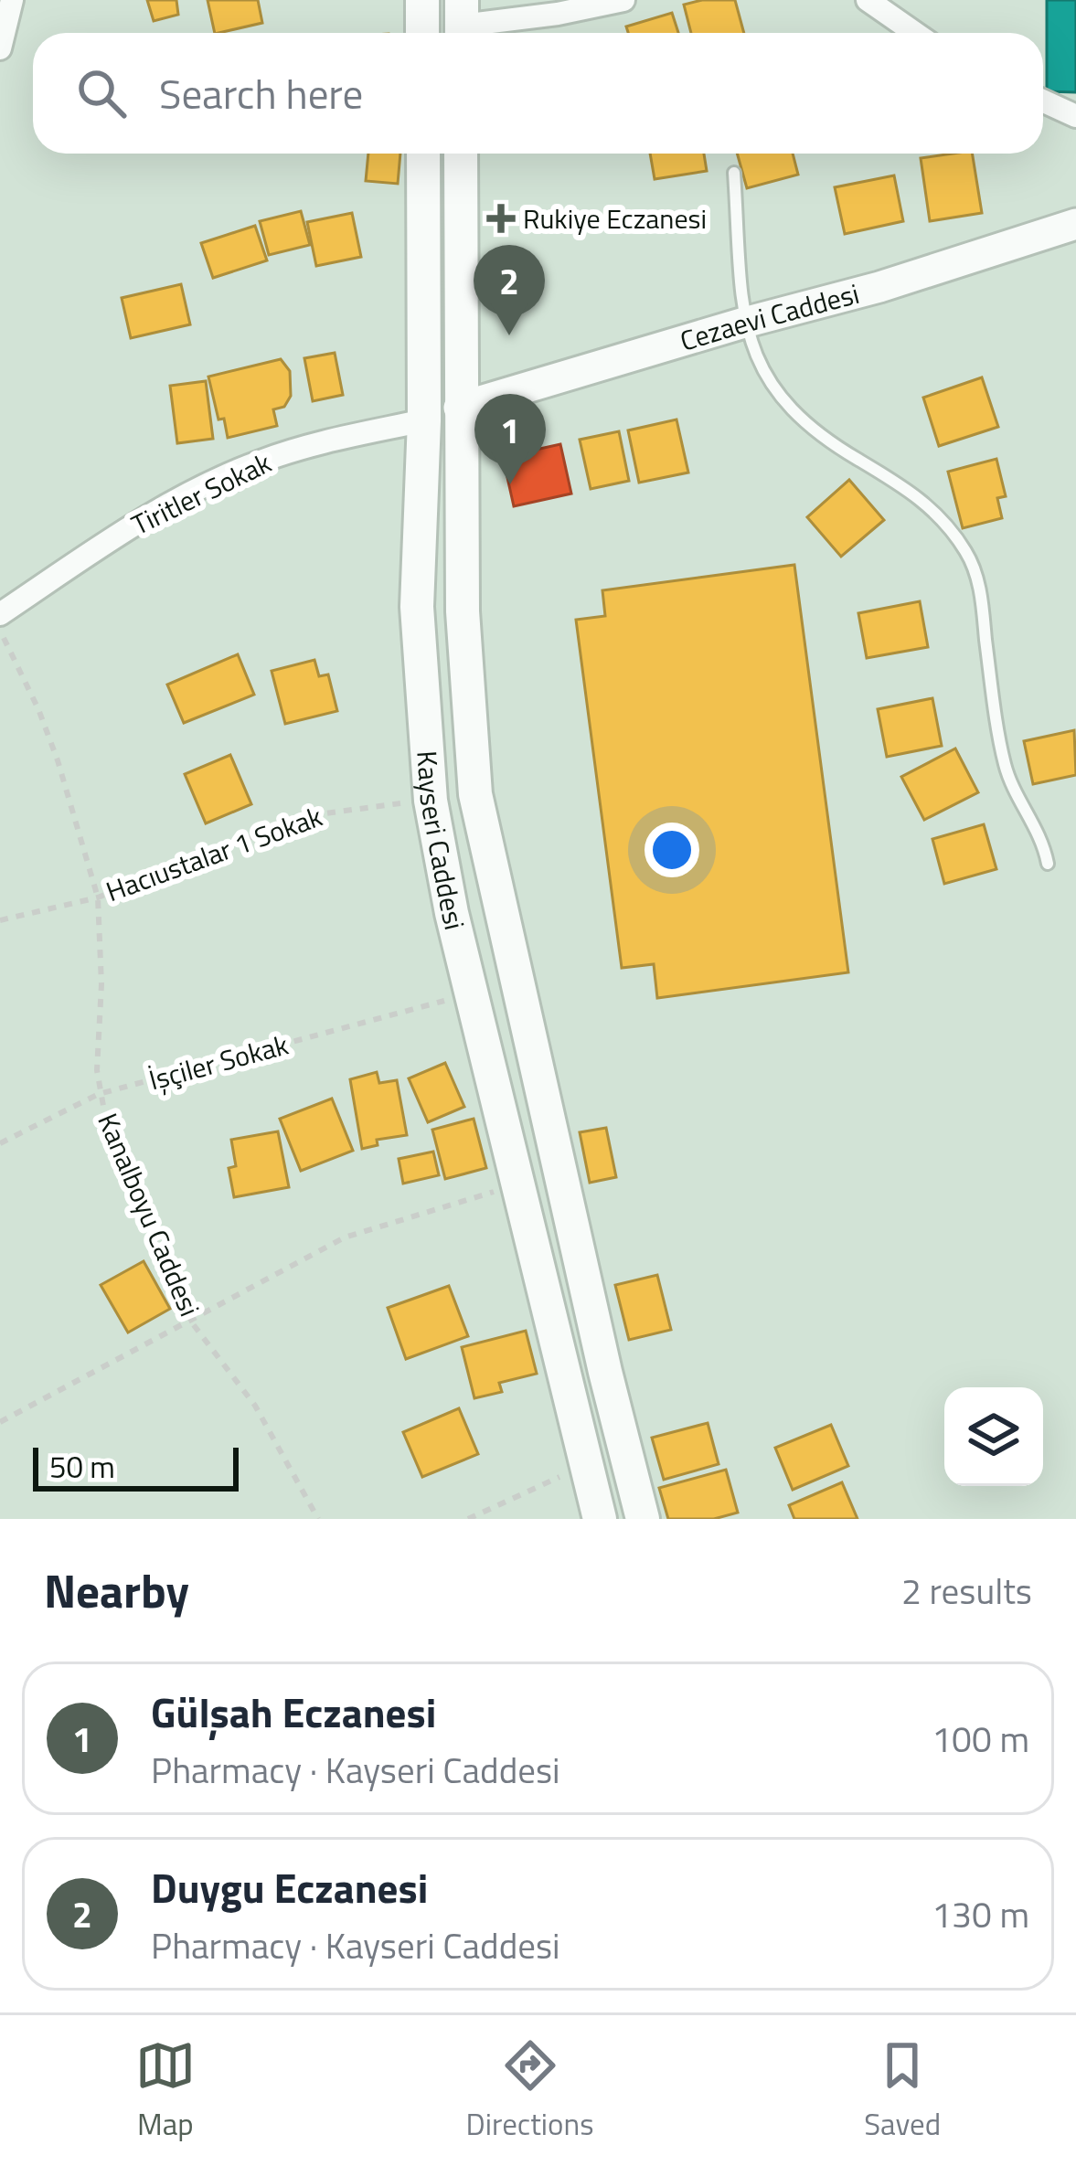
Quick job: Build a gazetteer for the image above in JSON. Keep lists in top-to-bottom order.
{
  "streets": {
    "main road": ["Kayseri Caddesi"],
    "street": ["Cezaevi Caddesi", "Tiritler Sokak"],
    "path": ["Hacıustalar 1 Sokak", "İşçiler Sokak", "Kanalboyu Caddesi"]
  },
  "crossings": [
    ["Cezaevi Caddesi", "Kayseri Caddesi"],
    ["Tiritler Sokak", "Kayseri Caddesi"],
    ["Kayseri Caddesi", "Hacıustalar 1 Sokak"],
    ["Hacıustalar 1 Sokak", "Kanalboyu Caddesi"],
    ["İşçiler Sokak", "Kanalboyu Caddesi"]
  ],
  "places": {
    "health": ["Rukiye Eczanesi"]
  },
  "scale_bar": "50 m",
  "page": {
    "search": "Search here",
    "pins": ["2", "1"],
    "scale": "50 m",
    "heading": ["Nearby", "2 results"],
    "list": [
      {
        "mark": "1",
        "name": "Gülşah Eczanesi",
        "note": "Pharmacy · Kayseri Caddesi",
        "value": "100 m"
      },
      {
        "mark": "2",
        "name": "Duygu Eczanesi",
        "note": "Pharmacy · Kayseri Caddesi",
        "value": "130 m"
      }
    ],
    "nav": ["Map", "Directions", "Saved"]
  }
}
